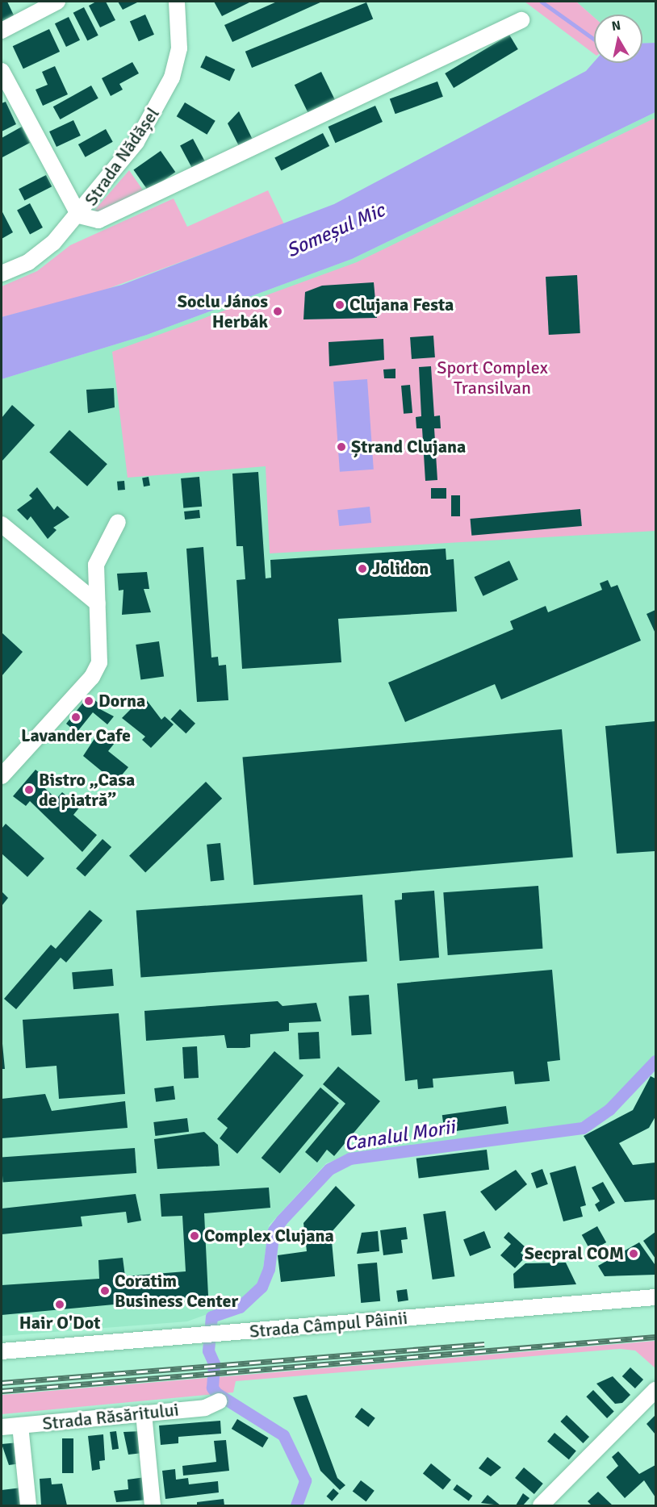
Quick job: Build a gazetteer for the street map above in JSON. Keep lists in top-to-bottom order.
{
  "streets": {
    "street": ["Strada Nădășel", "Strada Câmpul Pâinii", "Strada Răsăritului"]
  },
  "water": ["Someșul Mic", "Canalul Morii"],
  "parks": ["Sport Complex Transilvan"],
  "places": [
    "Clujana Festa",
    "Soclu János Herbák",
    "Ștrand Clujana",
    "Jolidon",
    "Dorna",
    "Lavander Cafe",
    "Bistro „Casa de piatră”",
    "Complex Clujana",
    "Secpral COM",
    "Coratim Business Center",
    "Hair O'Dot"
  ],
  "north": "top"
}
